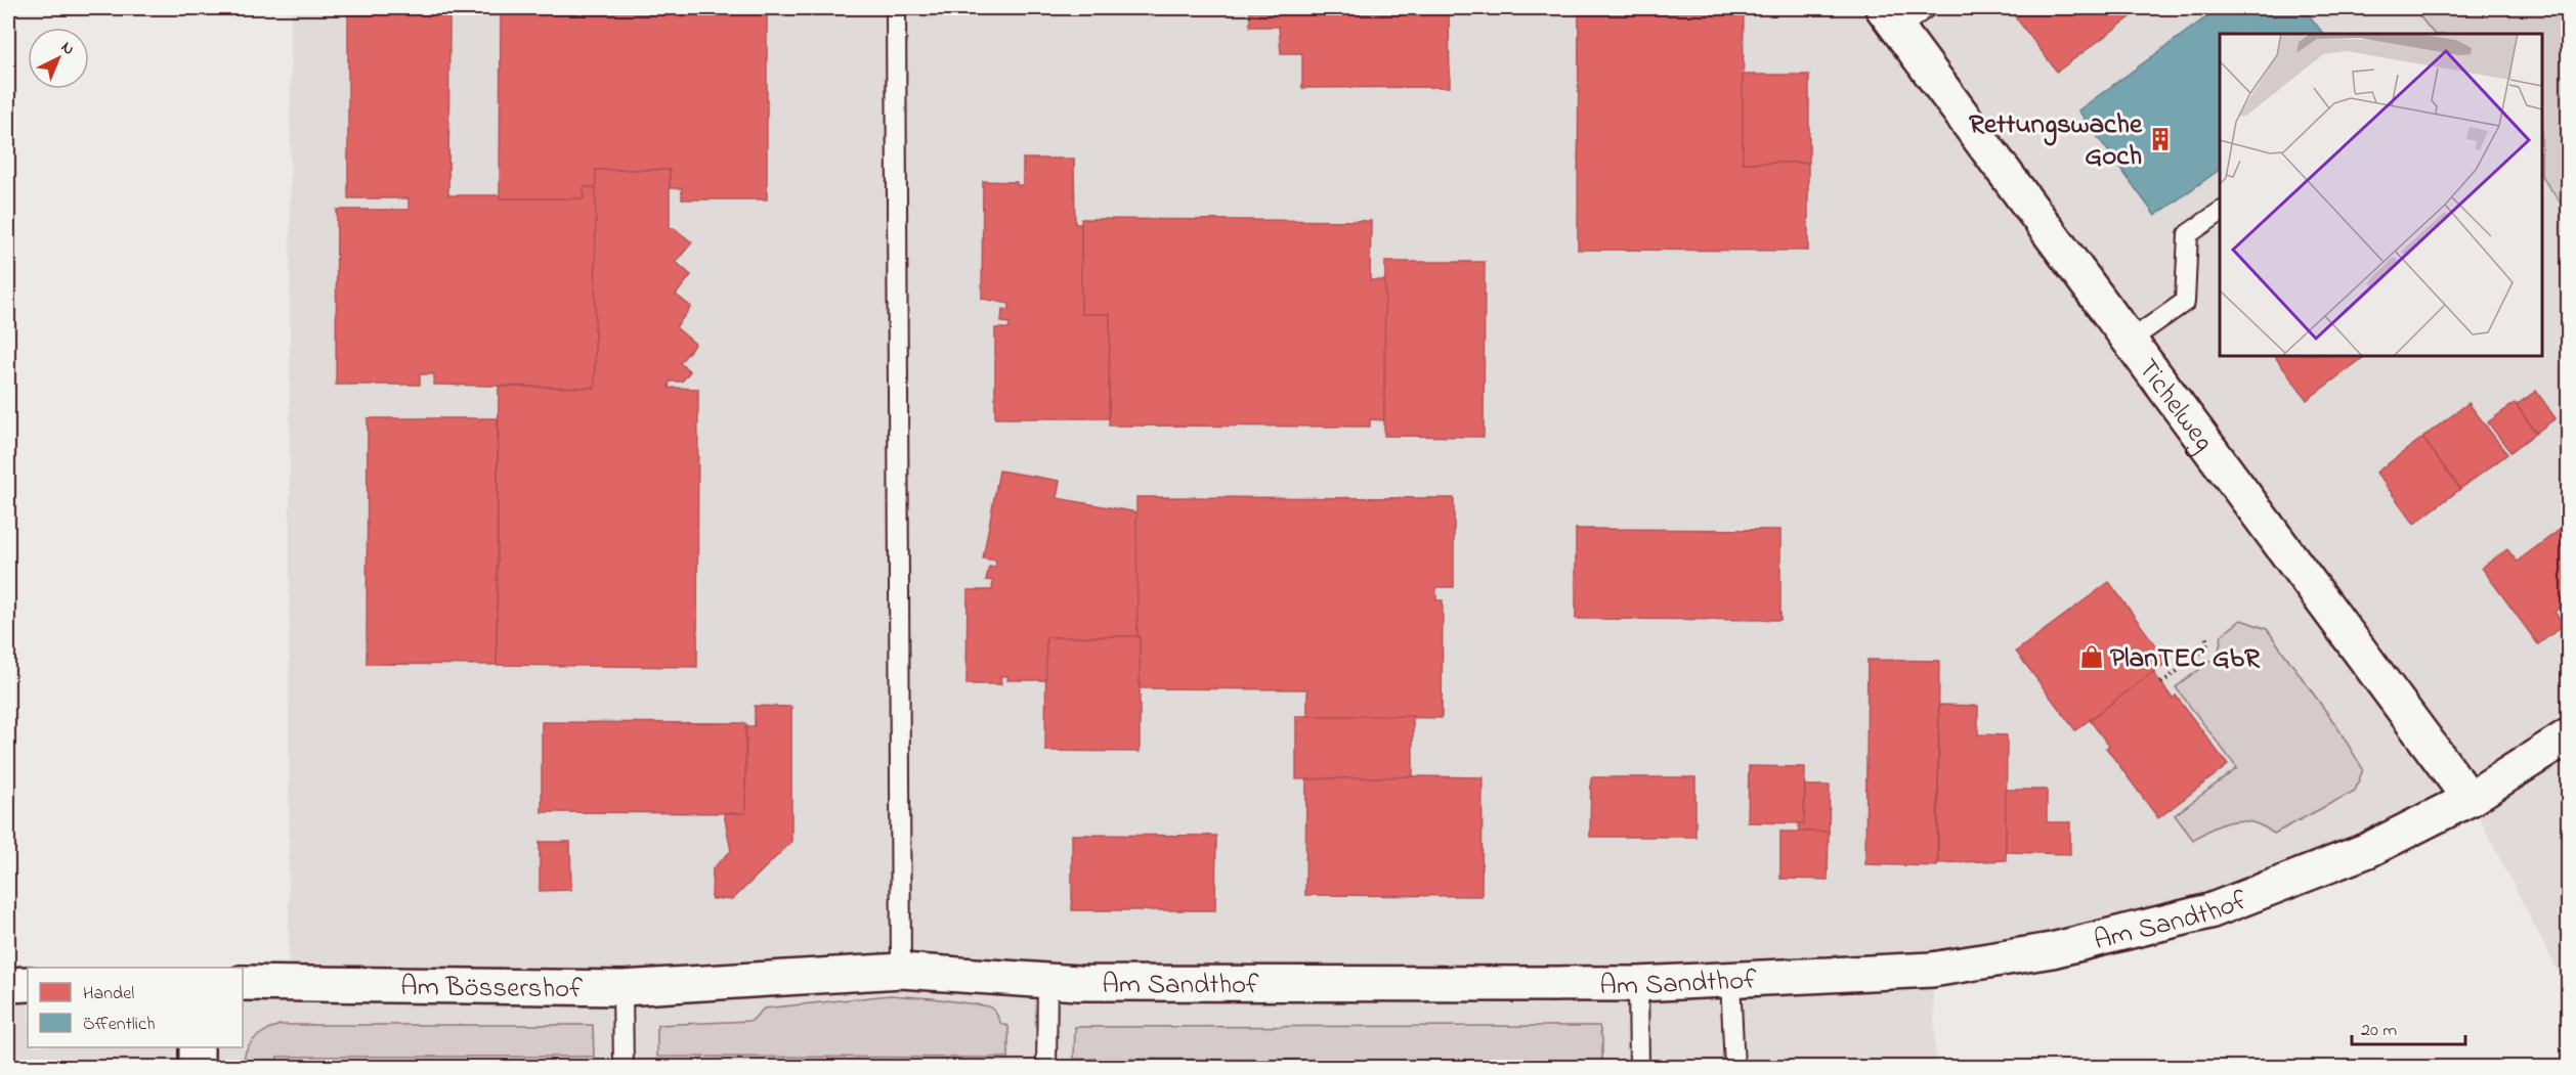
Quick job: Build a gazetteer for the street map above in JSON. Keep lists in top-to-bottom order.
{
  "streets": {
    "street": ["Tichelweg", "Am Sandthof", "Am Bössershof"]
  },
  "crossings": [
    ["Tichelweg", "Am Sandthof"],
    ["Am Sandthof", "Am Bössershof"]
  ],
  "places": {
    "building": ["Rettungswache Goch"],
    "shop": ["PlanTEC GbR"]
  },
  "legend": ["Handel", "Öffentlich"],
  "scale_bar": "20 m",
  "north": "top right"
}
